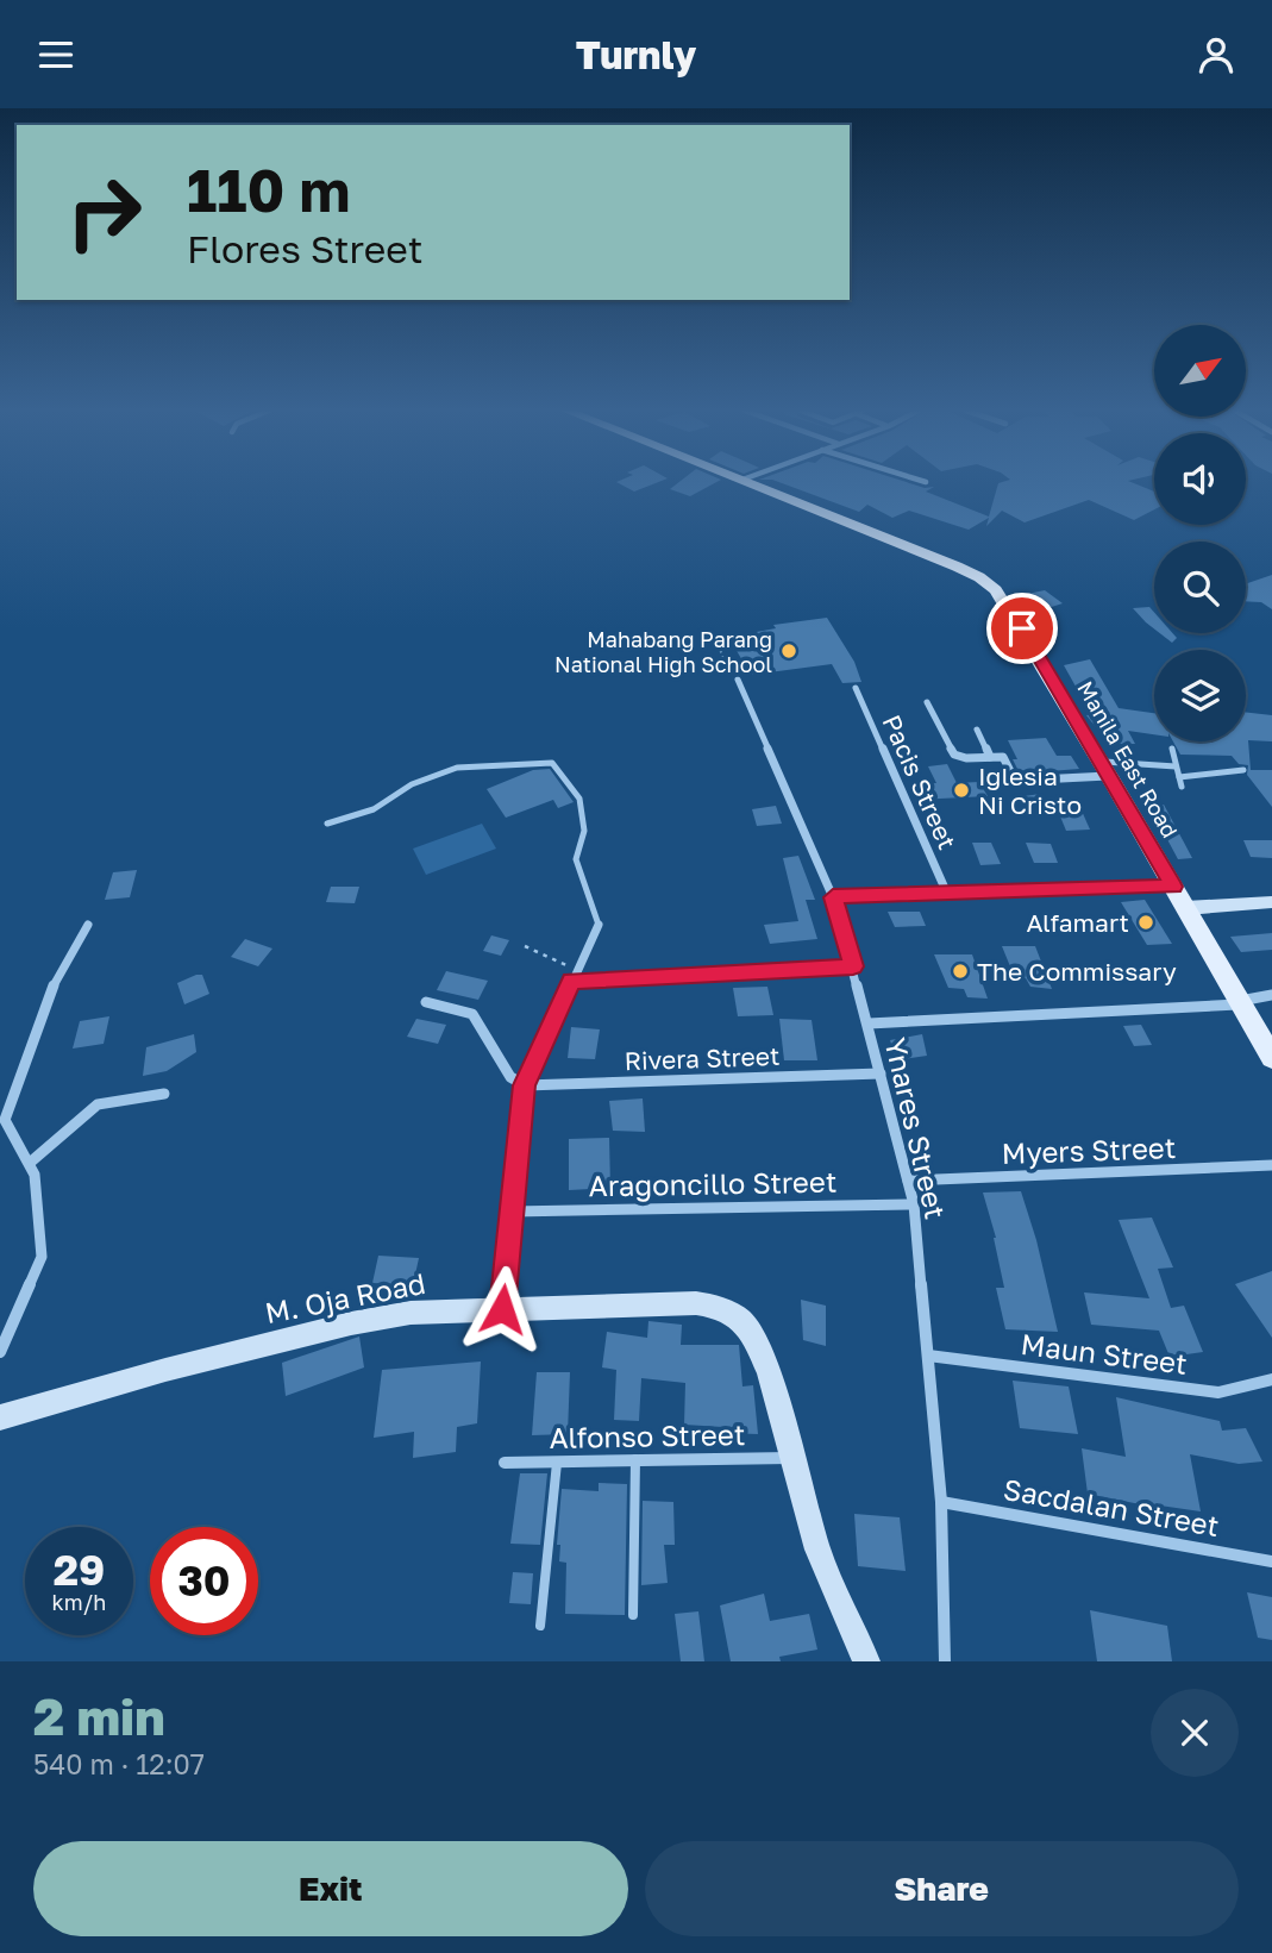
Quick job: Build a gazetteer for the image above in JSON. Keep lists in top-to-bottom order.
{
  "streets": {
    "main road": ["Manila East Road"],
    "street": [
      "Pacis Street",
      "Rivera Street",
      "Ynares Street",
      "Myers Street",
      "Aragoncillo Street",
      "M. Oja Road",
      "Maun Street",
      "Alfonso Street",
      "Sacdalan Street"
    ]
  },
  "crossings": [
    ["Rivera Street", "Ynares Street"],
    ["Ynares Street", "Myers Street"],
    ["Ynares Street", "Aragoncillo Street"],
    ["Ynares Street", "Maun Street"],
    ["Ynares Street", "Sacdalan Street"],
    ["M. Oja Road", "Alfonso Street"]
  ],
  "places": [
    "Mahabang Parang National High School",
    "Iglesia Ni Cristo",
    "Alfamart",
    "The Commissary"
  ],
  "north": "top right",
  "page": {
    "header": "Turnly",
    "turn": ["110 m", "Flores Street"],
    "speed": "29 km/h",
    "limit": "30",
    "heading": ["2 min", "540 m · 12:07"],
    "buttons": ["Exit", "Share"]
  }
}
